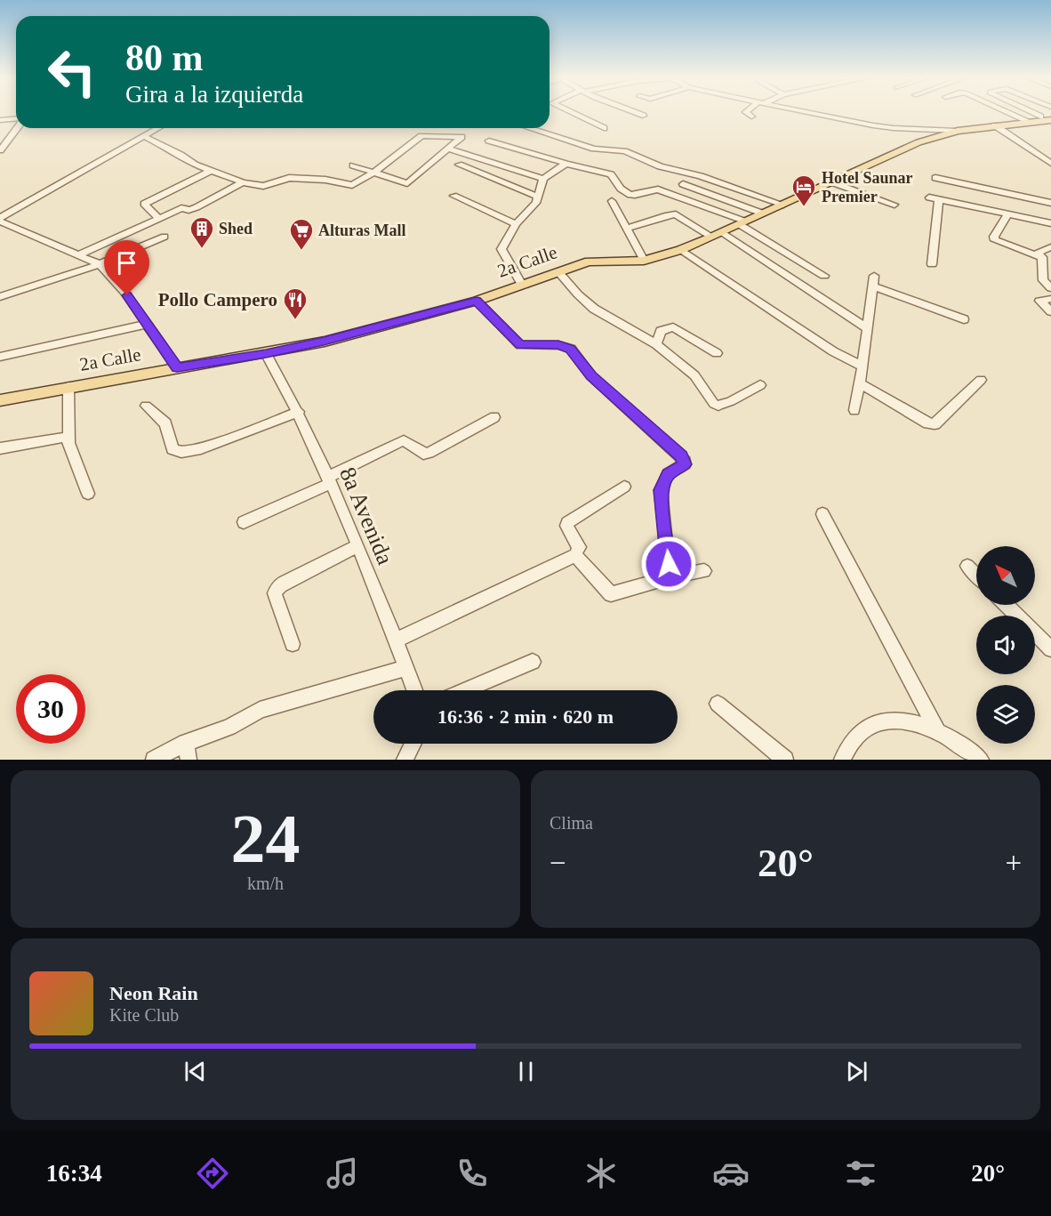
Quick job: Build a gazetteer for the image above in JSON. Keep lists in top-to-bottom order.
{
  "streets": {
    "main road": ["2a Calle"],
    "street": ["8a Avenida"]
  },
  "crossings": [
    ["2a Calle", "8a Avenida"]
  ],
  "places": {
    "hotel": ["Hotel Saunar Premier"],
    "building": ["Shed"],
    "supermarket": ["Alturas Mall"],
    "restaurant": ["Pollo Campero"]
  },
  "north": "top left",
  "page": {
    "turn": ["80 m", "Gira a la izquierda"],
    "limit": "30",
    "trip": "16:36 · 2 min · 620 m",
    "tile": [
      ["24", "km/h"],
      "Clima"
    ],
    "heat": ["−", "20°", "+"],
    "song": ["Neon Rain", "Kite Club"],
    "tabs": ["16:34", "20°"]
  }
}
